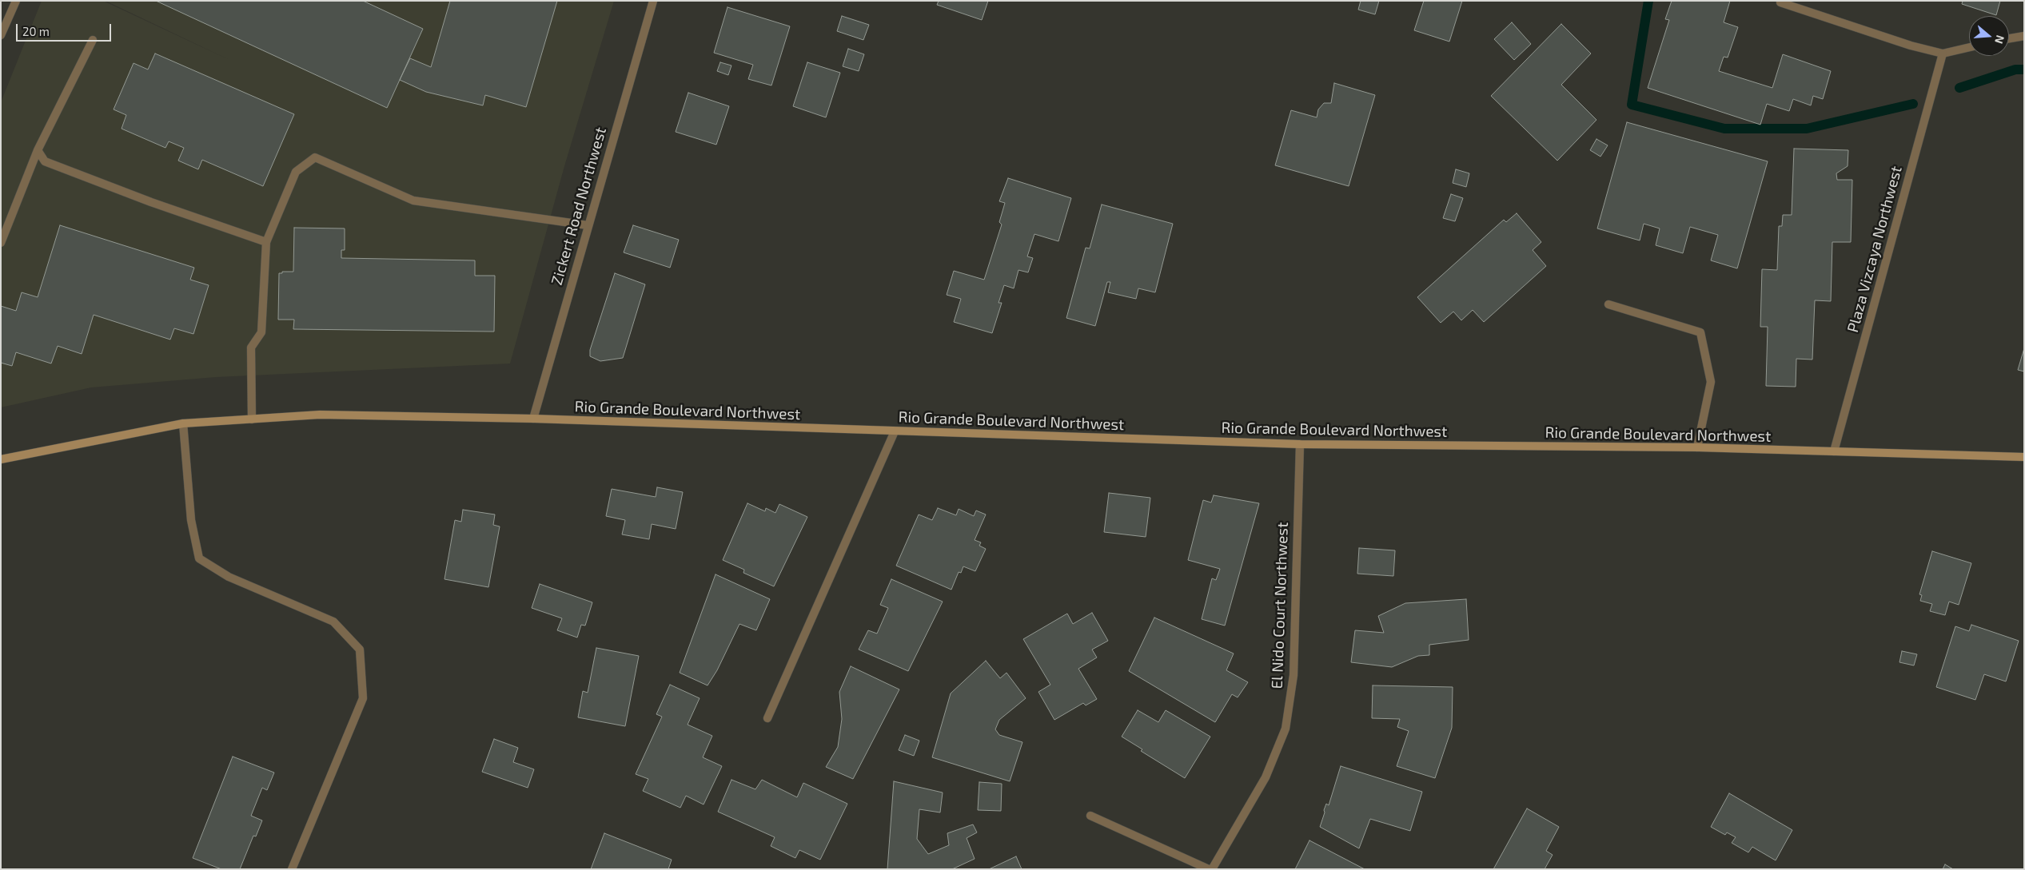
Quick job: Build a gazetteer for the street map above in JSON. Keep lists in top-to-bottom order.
{
  "streets": {
    "main road": ["Rio Grande Boulevard Northwest"],
    "street": ["Zickert Road Northwest", "Plaza Vizcaya Northwest", "El Nido Court Northwest"]
  },
  "crossings": [
    ["Zickert Road Northwest", "Rio Grande Boulevard Northwest"],
    ["Plaza Vizcaya Northwest", "Rio Grande Boulevard Northwest"],
    ["Rio Grande Boulevard Northwest", "El Nido Court Northwest"]
  ],
  "scale_bar": "20 m",
  "north": "right"
}
